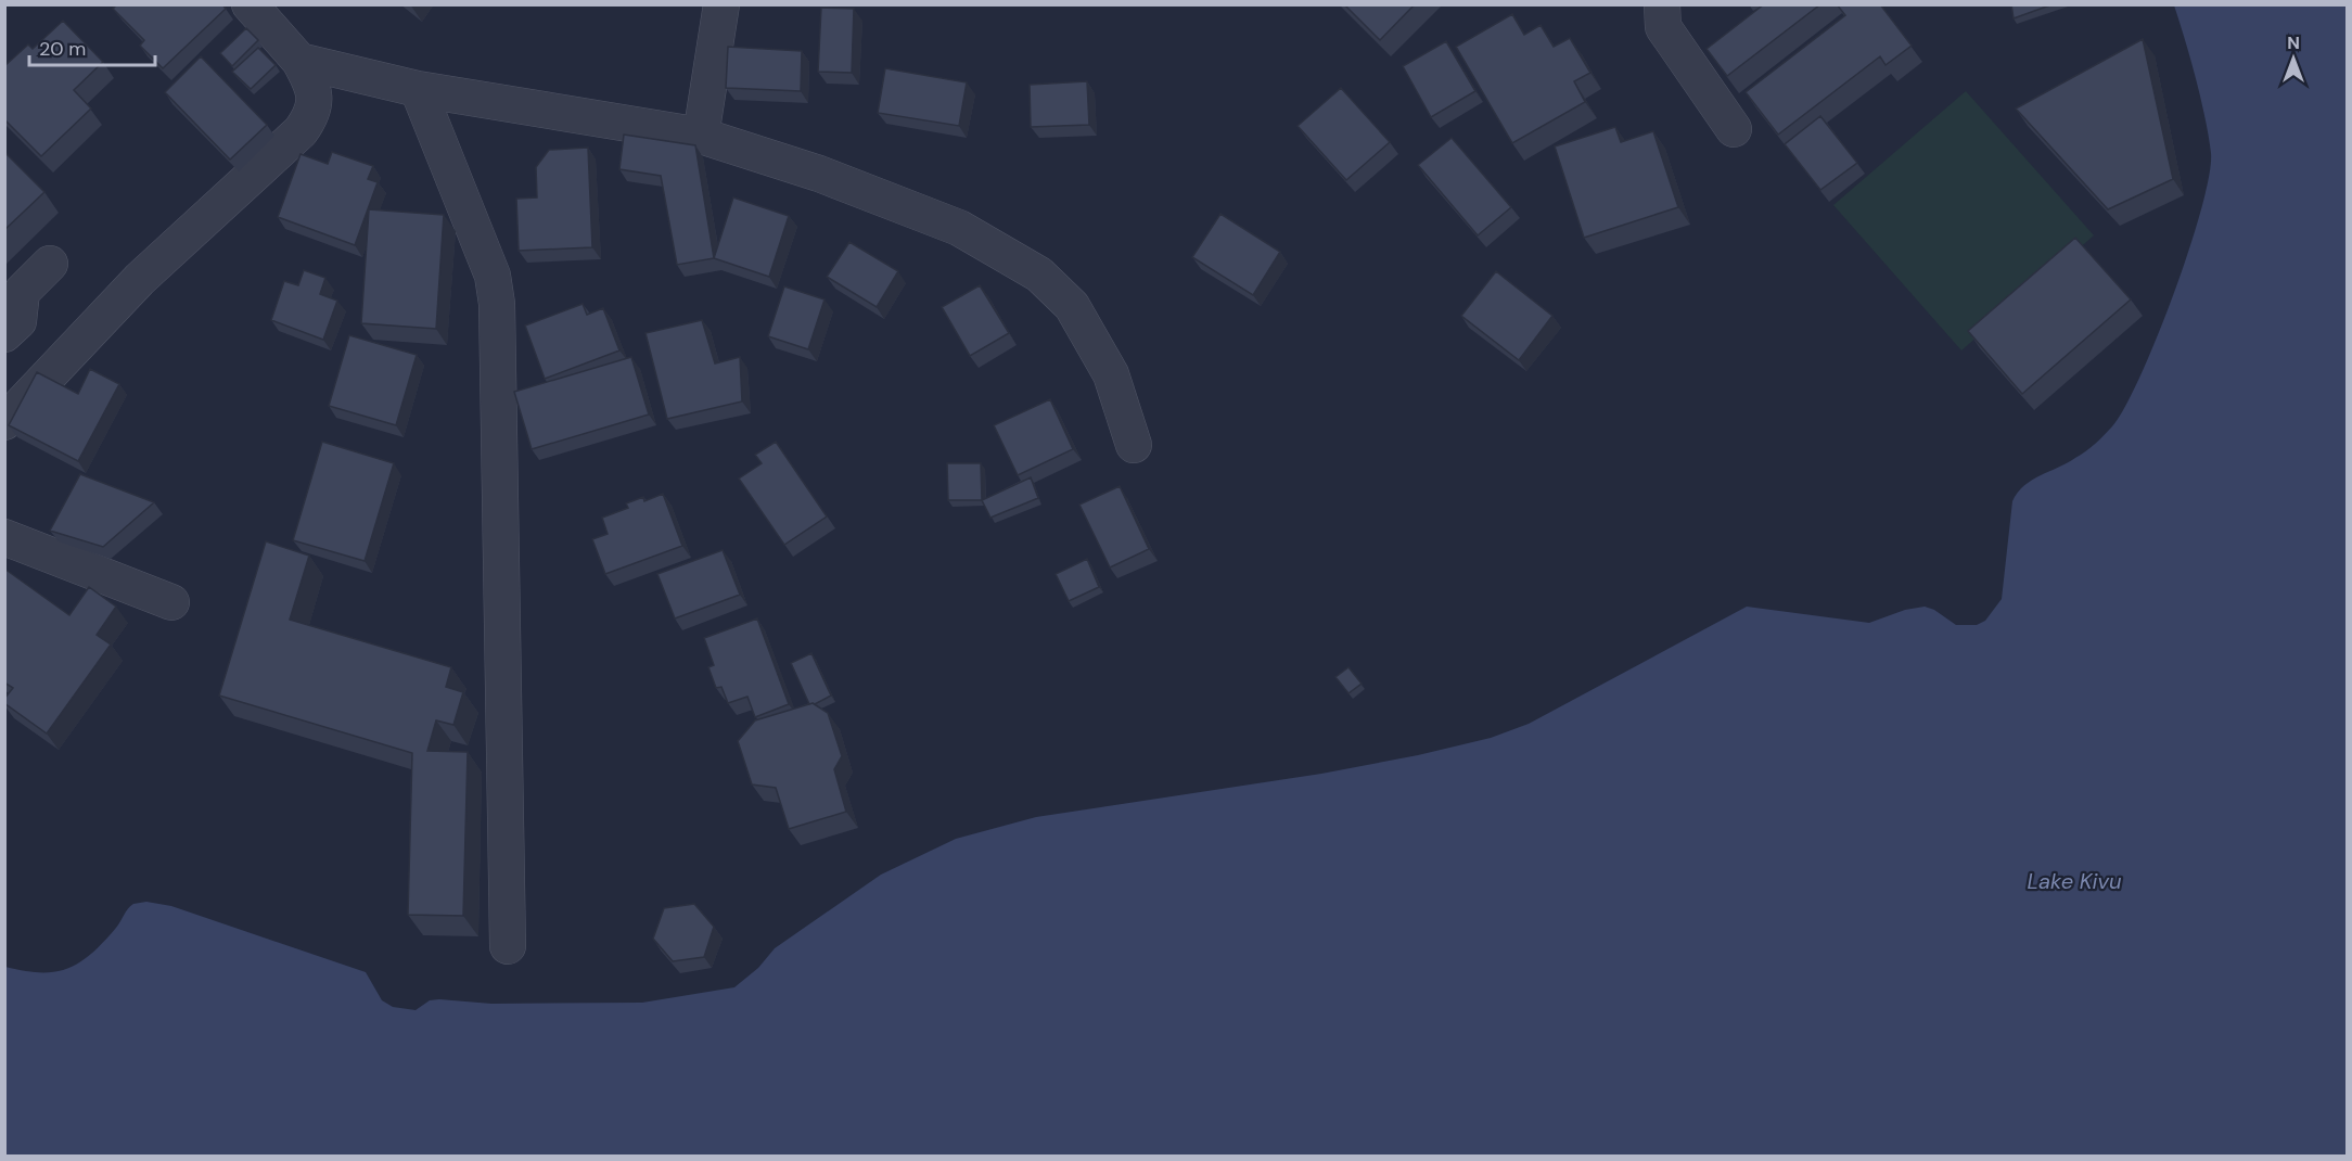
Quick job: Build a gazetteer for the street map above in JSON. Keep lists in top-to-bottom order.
{
  "water": ["Lake Kivu"],
  "scale_bar": "20 m",
  "north": "top"
}
